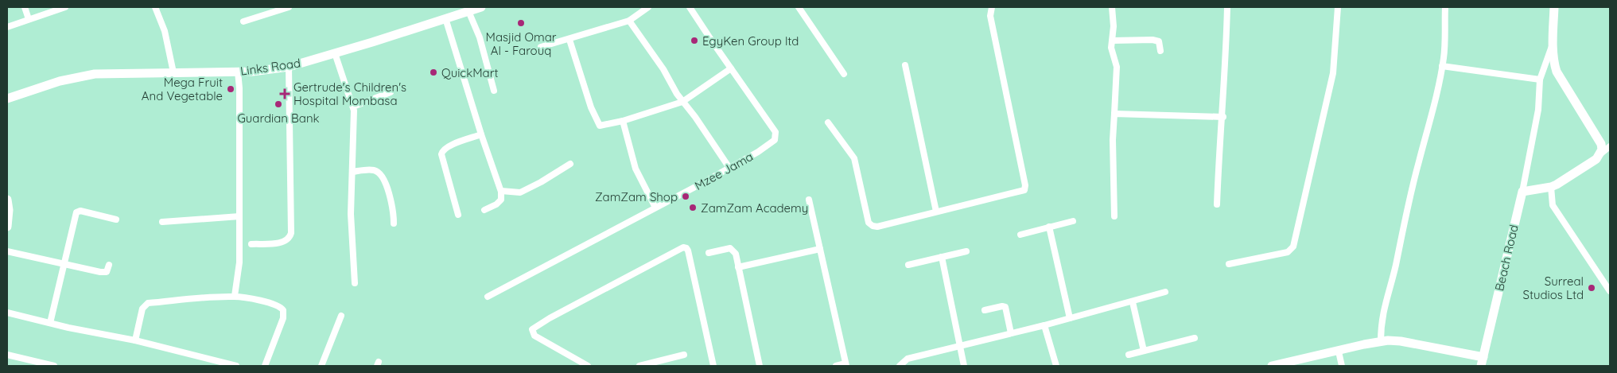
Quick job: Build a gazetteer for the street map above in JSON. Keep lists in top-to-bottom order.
{
  "streets": {
    "main road": ["Links Road", "Beach Road"],
    "street": ["Mzee Jama"]
  },
  "places": {
    "other": [
      "Masjid Omar Al - Farouq",
      "EgyKen Group ltd",
      "QuickMart",
      "Mega Fruit And Vegetable",
      "Guardian Bank",
      "ZamZam Shop",
      "ZamZam Academy",
      "Surreal Studios Ltd"
    ],
    "health": ["Gertrude's Children's Hospital Mombasa"]
  }
}
